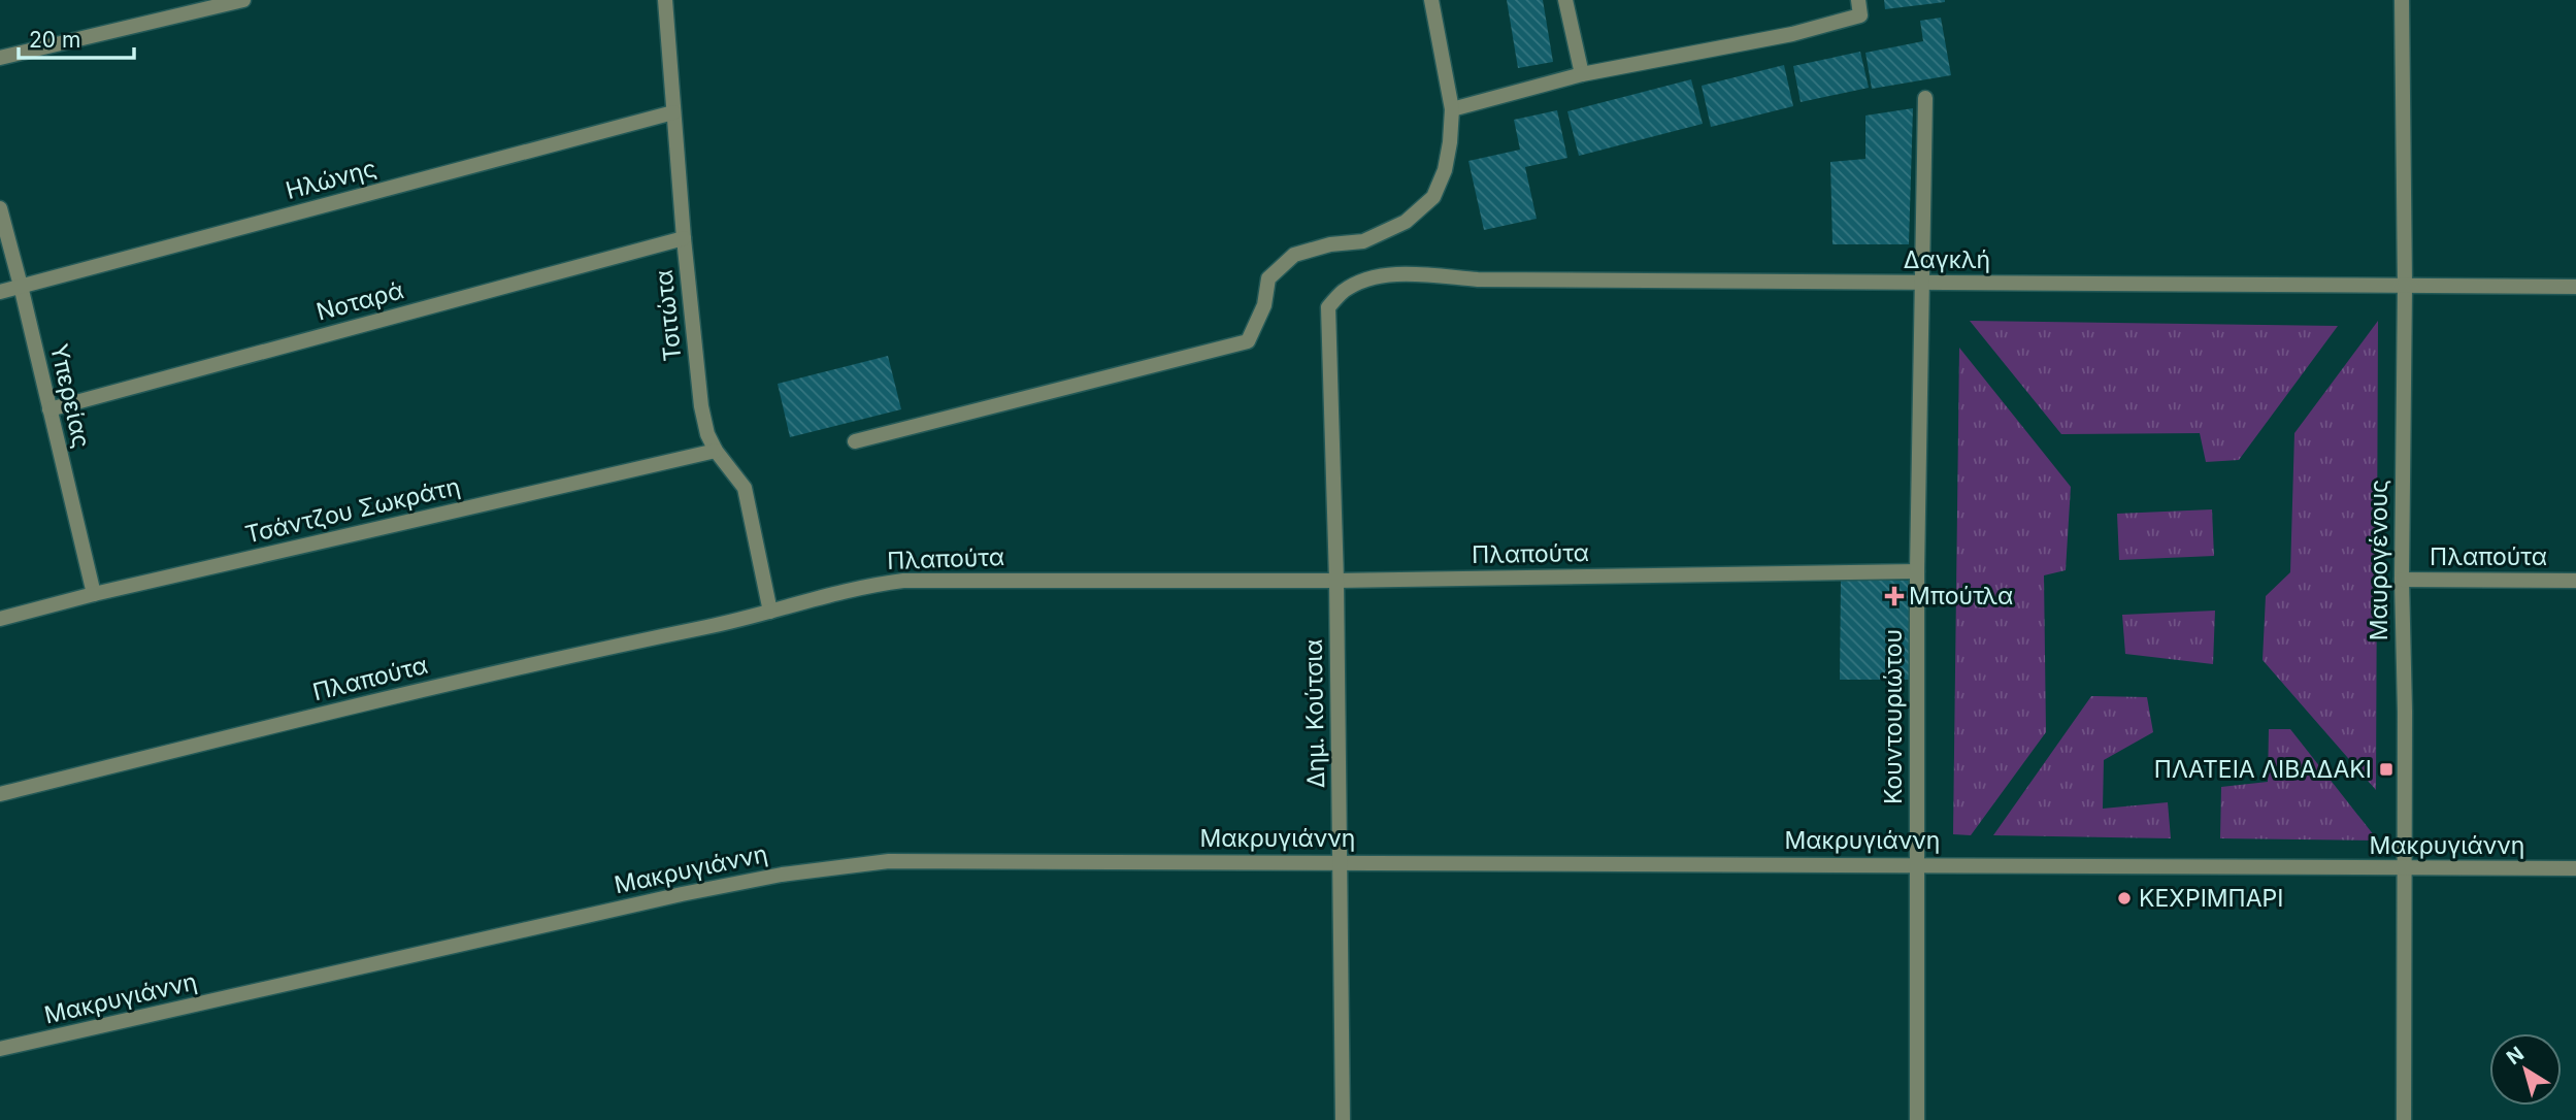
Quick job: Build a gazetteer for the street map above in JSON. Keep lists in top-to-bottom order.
{
  "streets": {
    "street": [
      "Ηλώνης",
      "Δαγκλή",
      "Νοταρά",
      "Τσιτώτα",
      "Υπερείας",
      "Τσάντζου Σωκράτη",
      "Πλαπούτα",
      "Μαυρογένους",
      "Δημ. Κούτσια",
      "Κουντουριώτου",
      "Μακρυγιάννη"
    ]
  },
  "crossings": [
    ["Ηλώνης", "Τσιτώτα"],
    ["Ηλώνης", "Υπερείας"],
    ["Δαγκλή", "Μαυρογένους"],
    ["Δαγκλή", "Δημ. Κούτσια"],
    ["Δαγκλή", "Κουντουριώτου"],
    ["Νοταρά", "Τσιτώτα"],
    ["Νοταρά", "Υπερείας"],
    ["Τσιτώτα", "Τσάντζου Σωκράτη"],
    ["Τσιτώτα", "Πλαπούτα"],
    ["Υπερείας", "Τσάντζου Σωκράτη"],
    ["Πλαπούτα", "Μαυρογένους"],
    ["Πλαπούτα", "Δημ. Κούτσια"],
    ["Πλαπούτα", "Κουντουριώτου"],
    ["Μαυρογένους", "Μακρυγιάννη"],
    ["Δημ. Κούτσια", "Μακρυγιάννη"],
    ["Κουντουριώτου", "Μακρυγιάννη"]
  ],
  "places": {
    "health": ["Μπούτλα"],
    "transit": ["ΠΛΑΤΕΙΑ ΛΙΒΑΔΑΚΙ"],
    "other": ["ΚΕΧΡΙΜΠΑΡΙ"]
  },
  "scale_bar": "20 m",
  "north": "top left"
}
